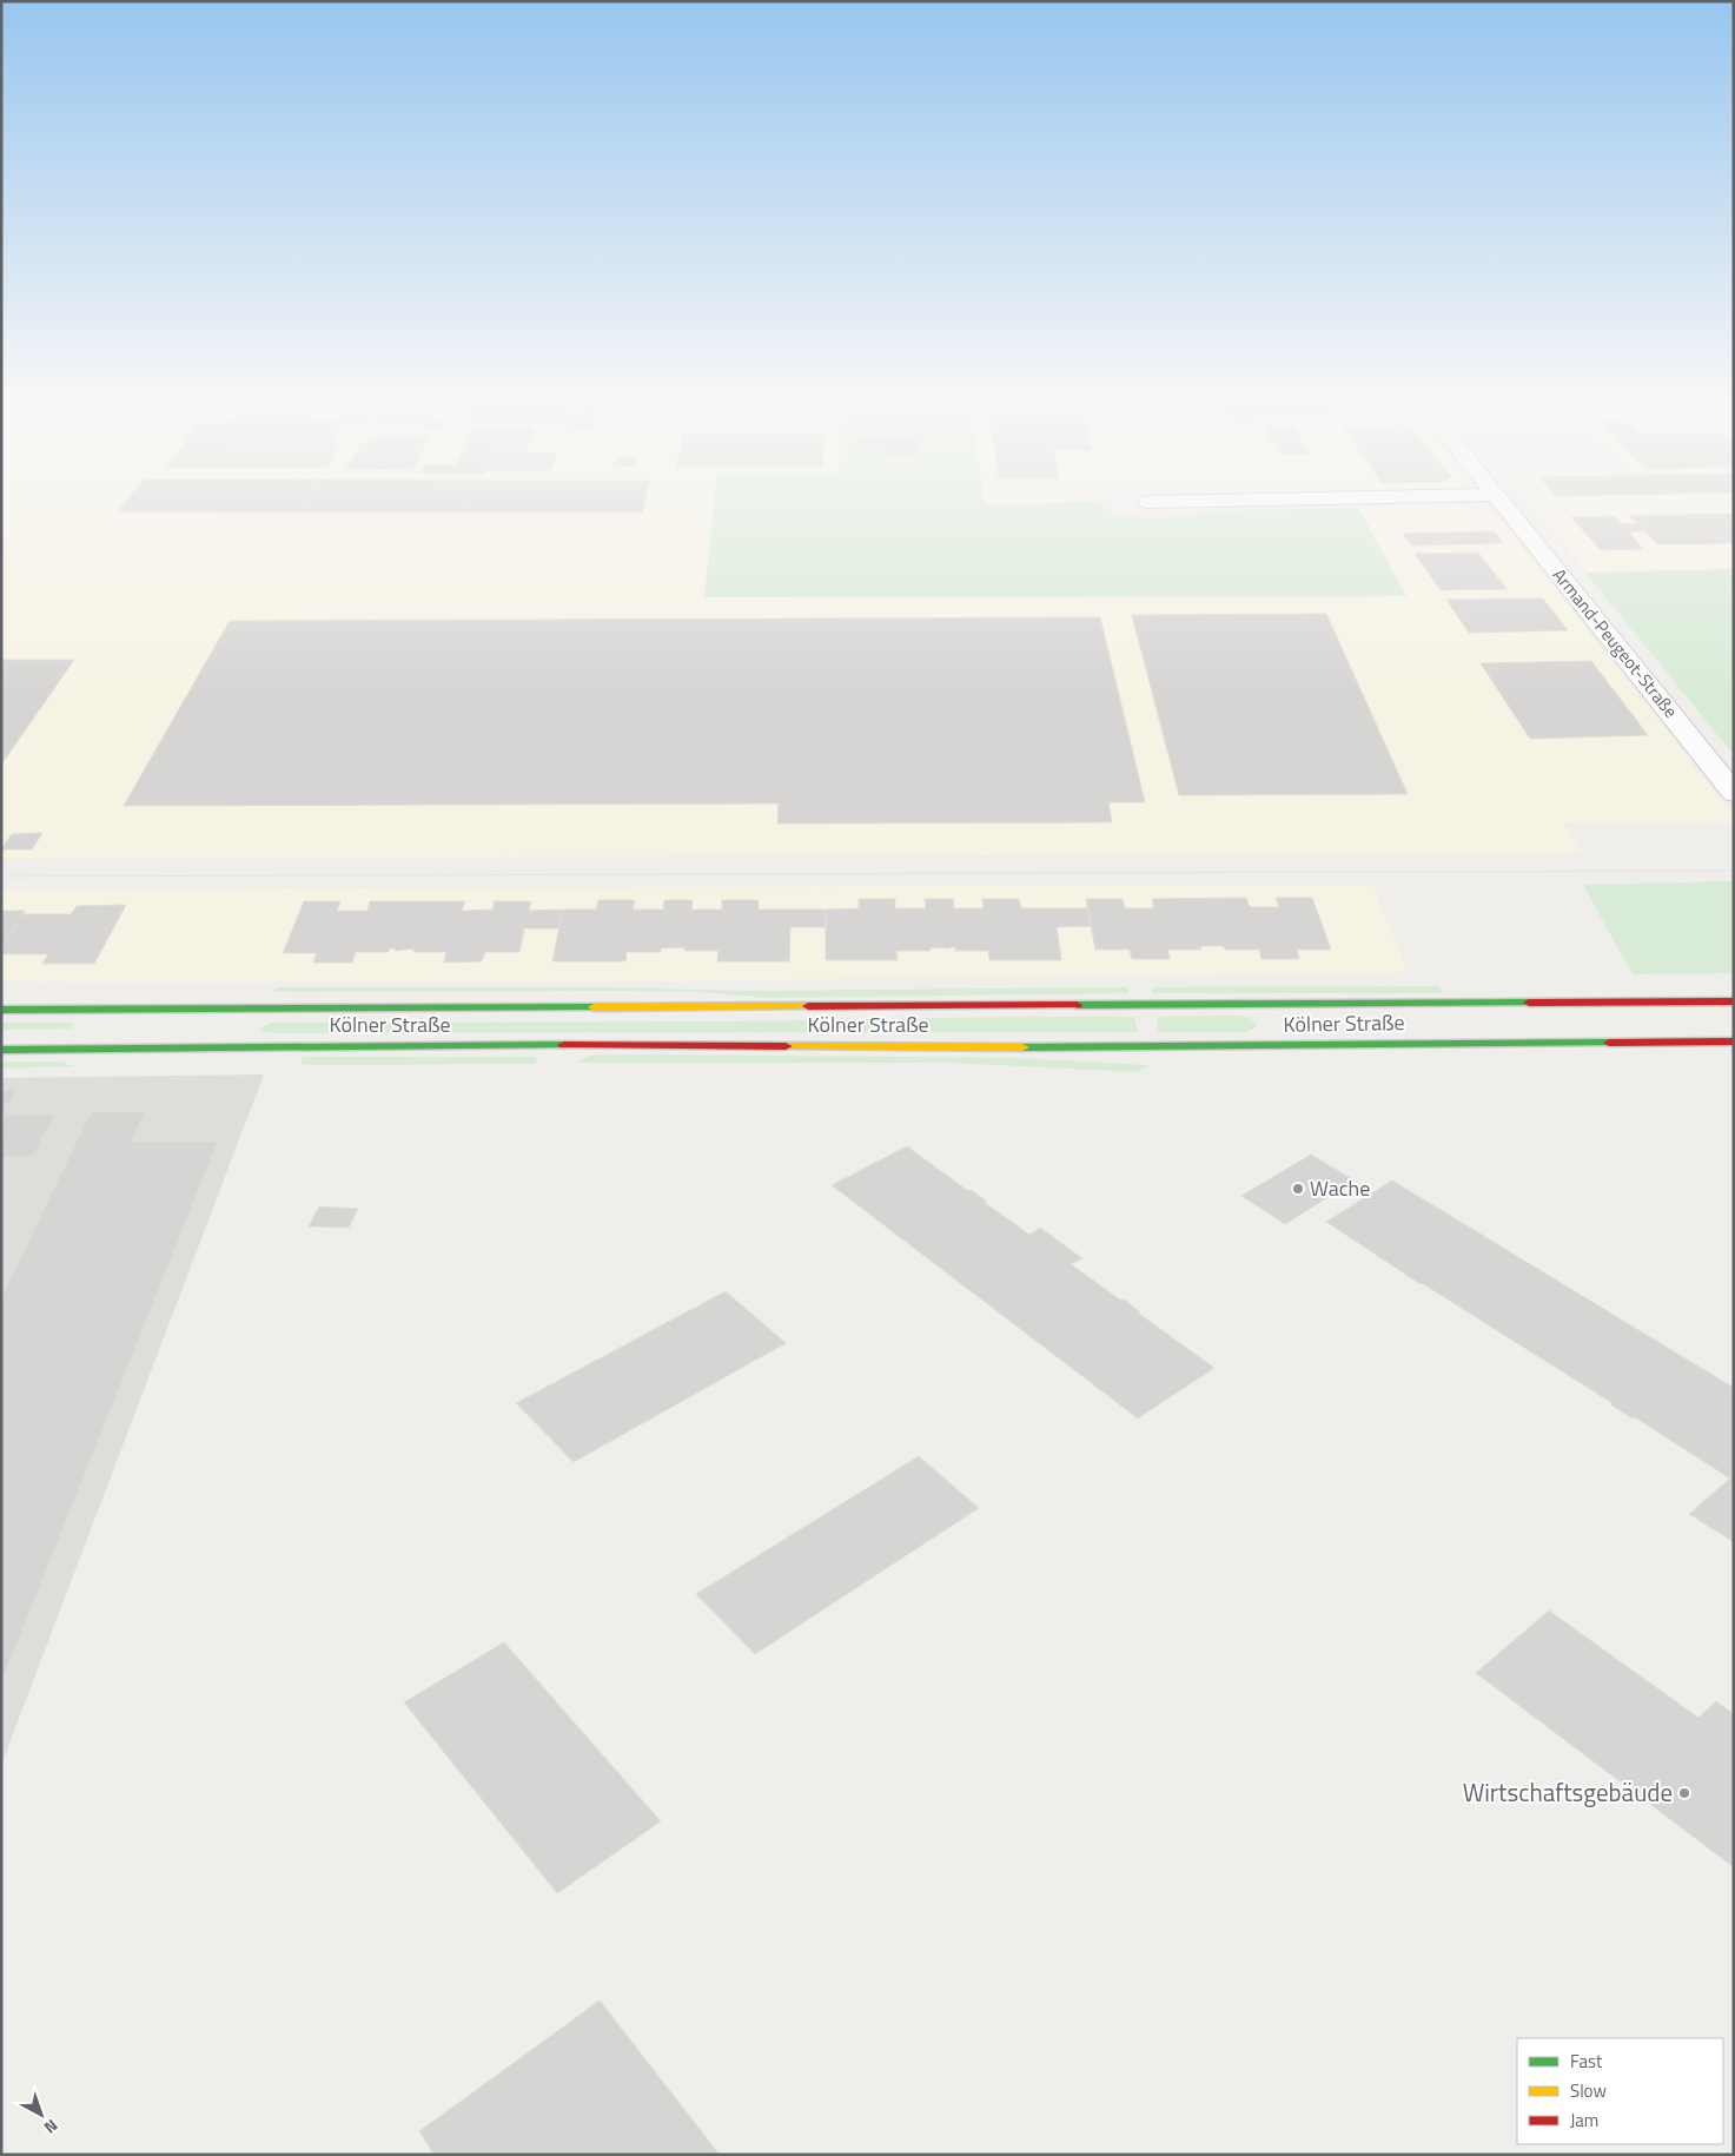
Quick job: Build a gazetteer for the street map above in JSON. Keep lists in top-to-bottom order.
{
  "streets": {
    "main road": ["Kölner Straße"],
    "street": ["Armand-Peugeot-Straße"]
  },
  "places": ["Wache", "Wirtschaftsgebäude"],
  "legend": ["Fast", "Slow", "Jam"],
  "north": "bottom right"
}
